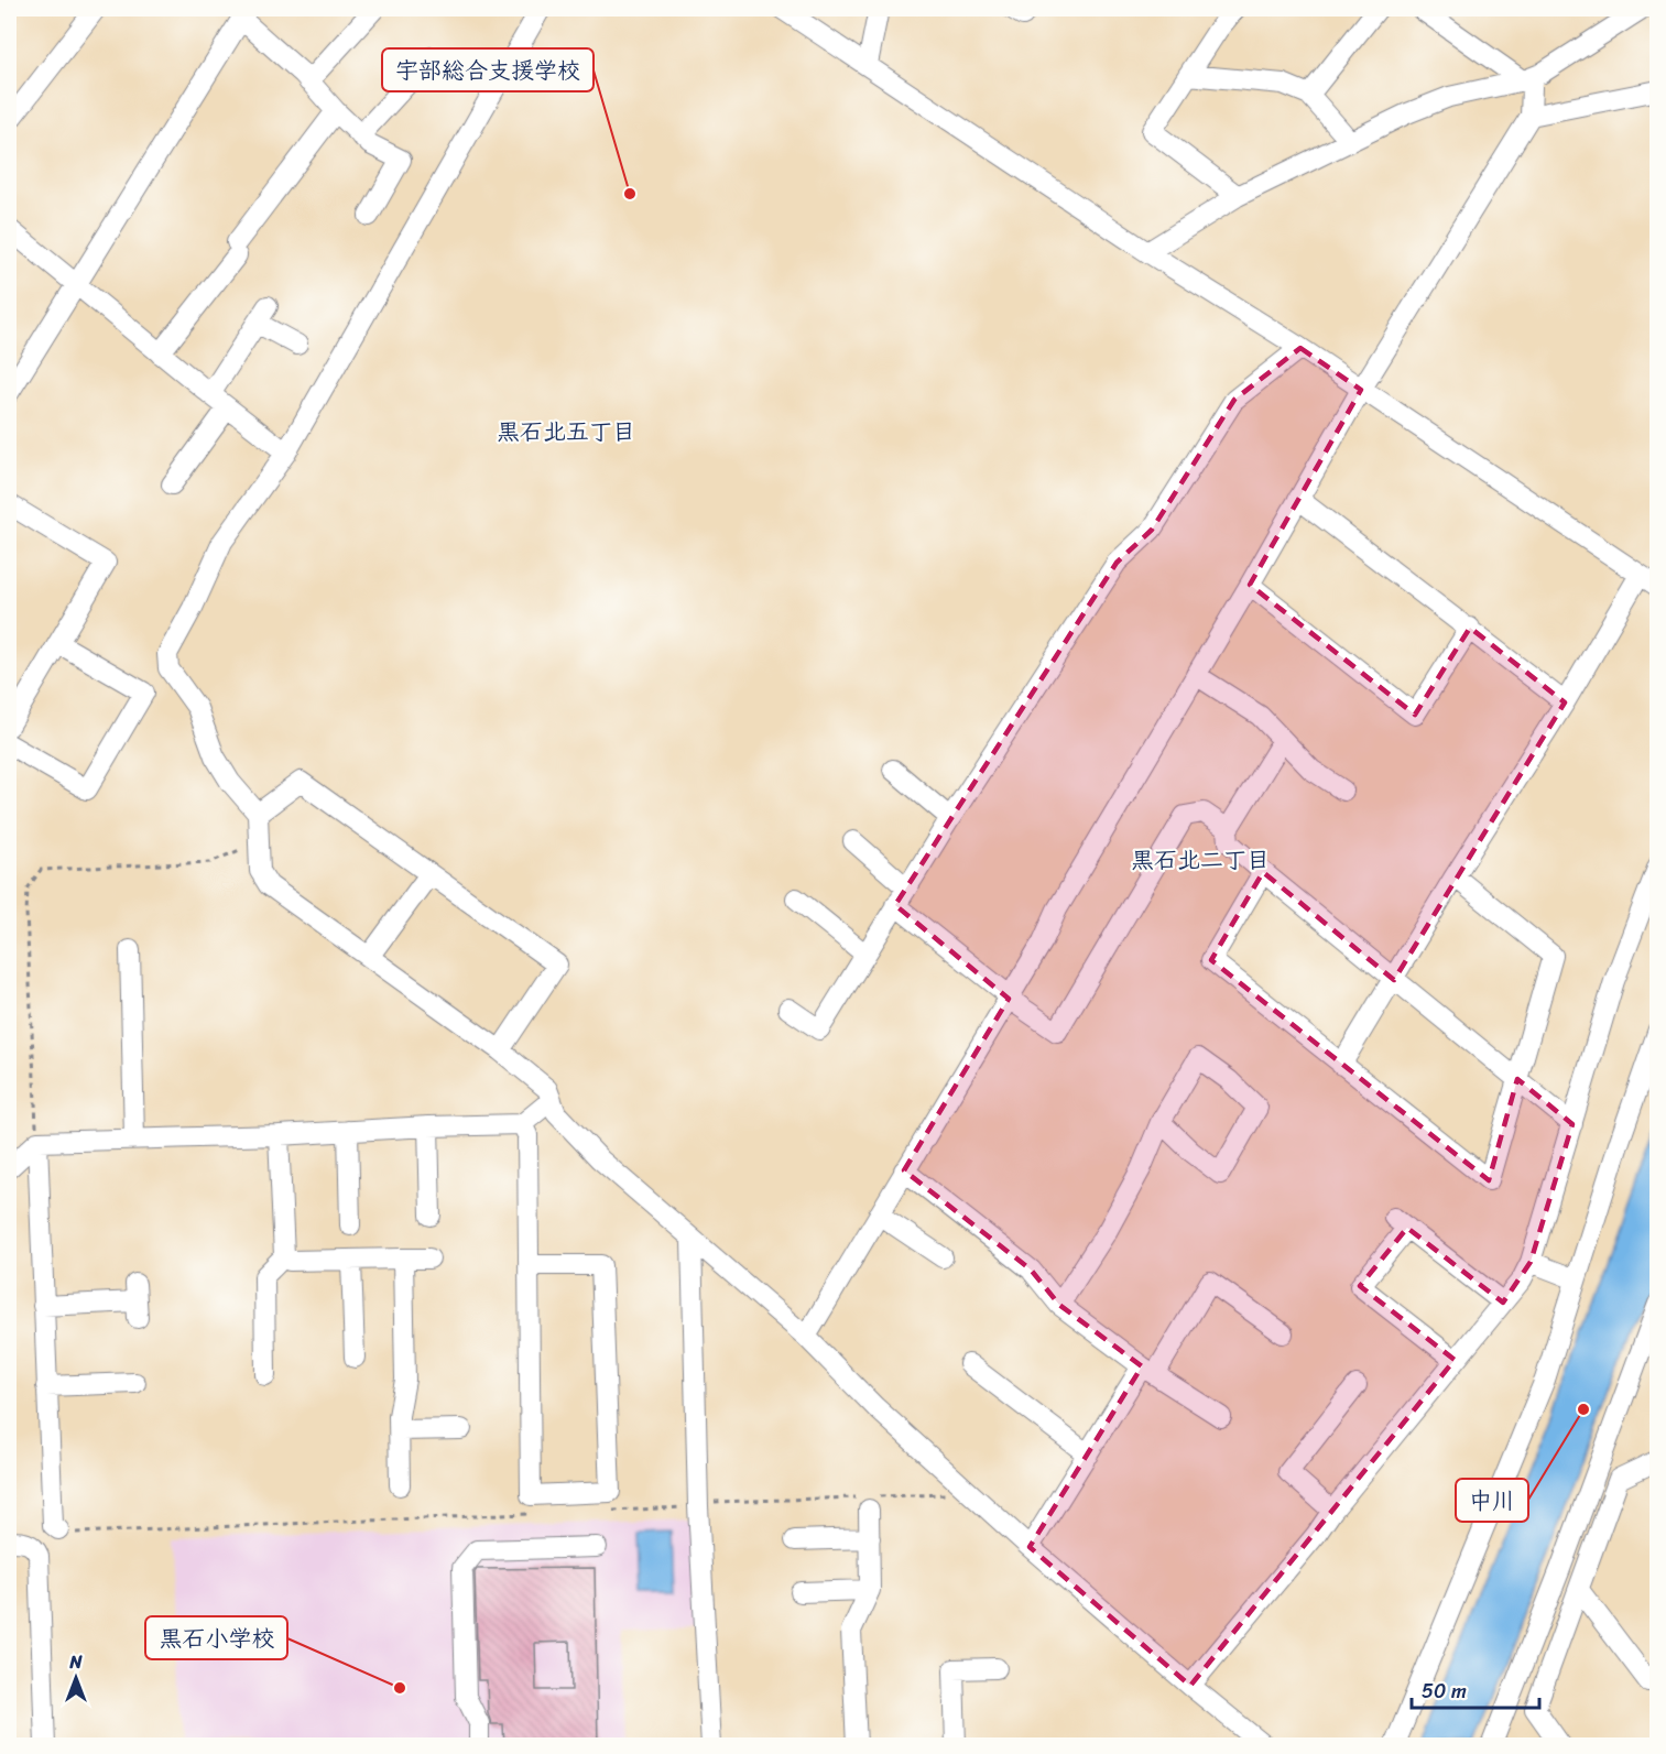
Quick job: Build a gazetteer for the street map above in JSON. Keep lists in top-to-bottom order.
{
  "districts": ["黒石北五丁目", "黒石北二丁目"],
  "places": ["宇部総合支援学校", "中川", "黒石小学校"],
  "scale_bar": "50 m",
  "north": "top"
}
